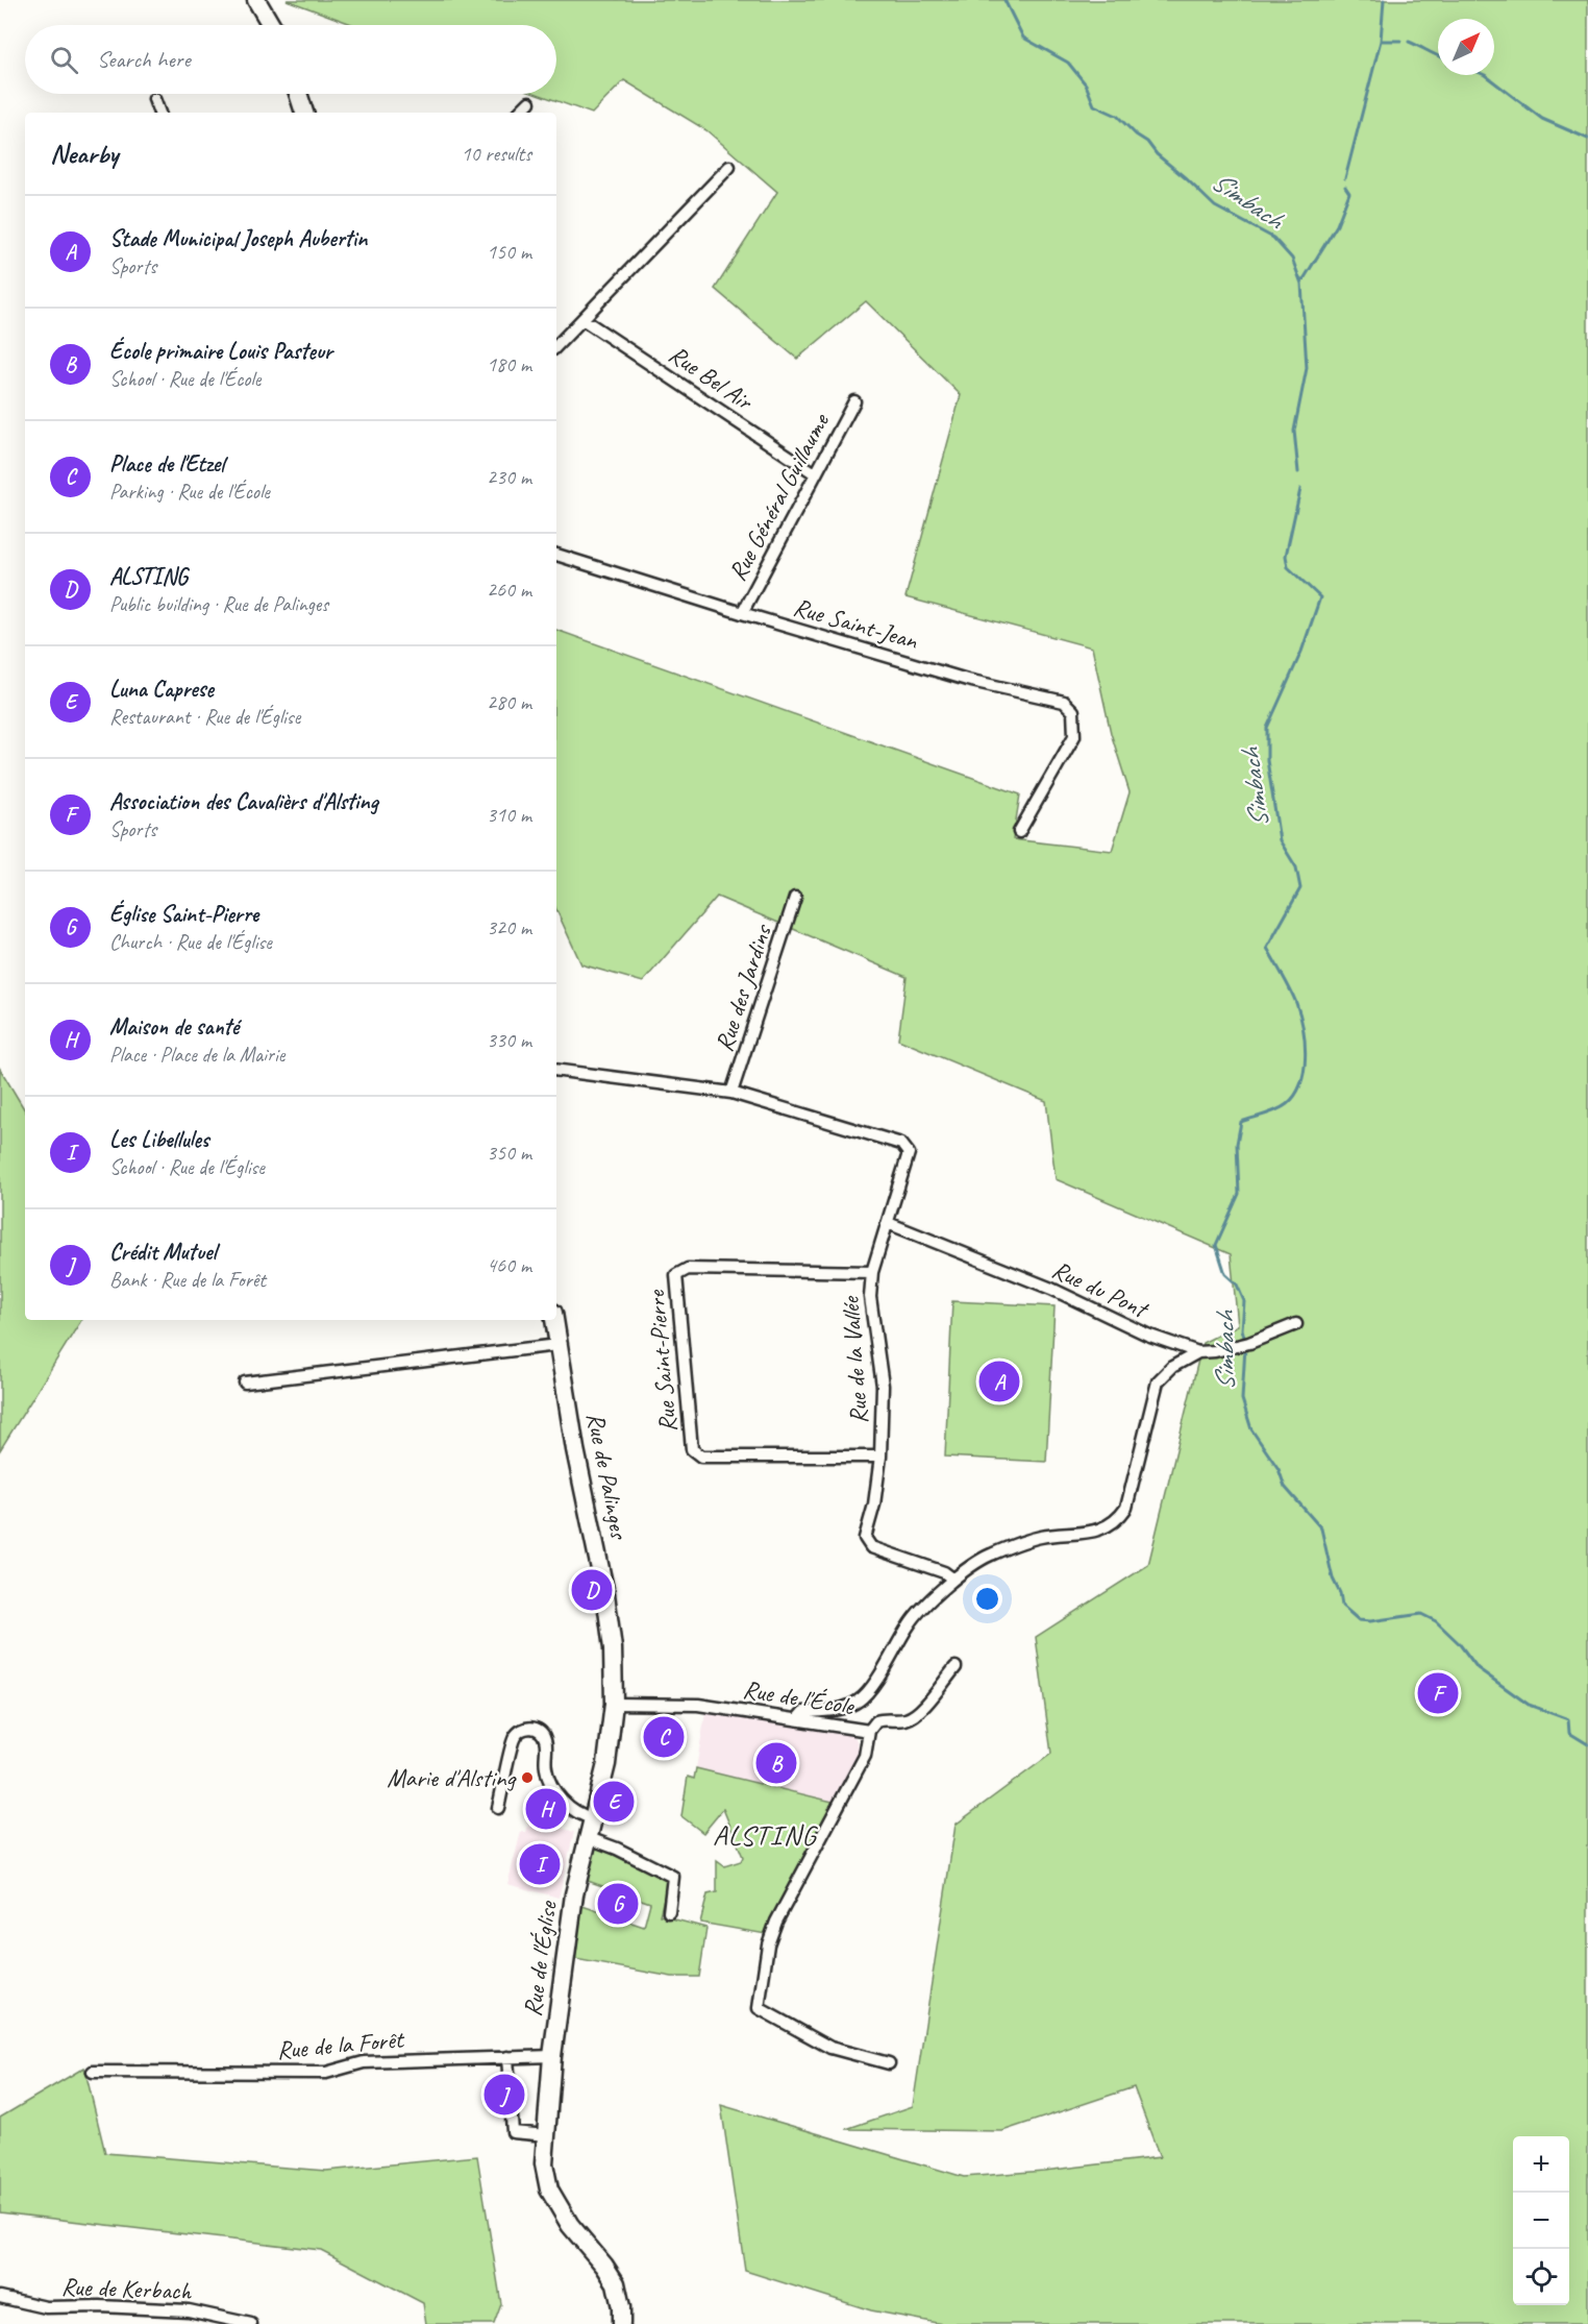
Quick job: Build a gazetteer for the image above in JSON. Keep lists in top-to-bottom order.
{
  "streets": {
    "main road": ["Rue de Palinges", "Rue de l'Église"],
    "street": [
      "Rue Bel Air",
      "Rue Général Guillaume",
      "Rue Saint-Jean",
      "Rue des Jardins",
      "Rue du Pont",
      "Rue de la Vallée",
      "Rue Saint-Pierre",
      "Rue de l'École",
      "Rue de la Forêt",
      "Rue de Kerbach"
    ]
  },
  "crossings": [
    ["Rue Bel Air", "Rue Général Guillaume"],
    ["Rue Général Guillaume", "Rue Saint-Jean"],
    ["Rue des Jardins", "Rue de la Vallée"],
    ["Rue du Pont", "Rue de la Vallée"],
    ["Rue de la Vallée", "Rue Saint-Pierre"],
    ["Rue de Palinges", "Rue de l'Église"],
    ["Rue de l'École", "Rue de l'Église"],
    ["Rue de l'Église", "Rue de la Forêt"]
  ],
  "districts": ["ALSTING"],
  "water": ["Simbach"],
  "places": ["Marie d'Alsting"],
  "north": "top right",
  "page": {
    "search": "Search here",
    "heading": ["Nearby", "10 results"],
    "list": [
      {
        "mark": "A",
        "name": "Stade Municipal Joseph Aubertin",
        "note": "Sports",
        "value": "150 m"
      },
      {
        "mark": "B",
        "name": "École primaire Louis Pasteur",
        "note": "School · Rue de l'École",
        "value": "180 m"
      },
      {
        "mark": "C",
        "name": "Place de l'Etzel",
        "note": "Parking · Rue de l'École",
        "value": "230 m"
      },
      {
        "mark": "D",
        "name": "ALSTING",
        "note": "Public building · Rue de Palinges",
        "value": "260 m"
      },
      {
        "mark": "E",
        "name": "Luna Caprese",
        "note": "Restaurant · Rue de l'Église",
        "value": "280 m"
      },
      {
        "mark": "F",
        "name": "Association des Cavalièrs d'Alsting",
        "note": "Sports",
        "value": "310 m"
      },
      {
        "mark": "G",
        "name": "Église Saint-Pierre",
        "note": "Church · Rue de l'Église",
        "value": "320 m"
      },
      {
        "mark": "H",
        "name": "Maison de santé",
        "note": "Place · Place de la Mairie",
        "value": "330 m"
      },
      {
        "mark": "I",
        "name": "Les Libellules",
        "note": "School · Rue de l'Église",
        "value": "350 m"
      },
      {
        "mark": "J",
        "name": "Crédit Mutuel",
        "note": "Bank · Rue de la Forêt",
        "value": "460 m"
      }
    ],
    "pins": [
      "A",
      "D",
      "F",
      "C",
      "B",
      "E",
      "H",
      "I",
      "G",
      "J"
    ],
    "map_buttons": ["+", "−"]
  }
}
